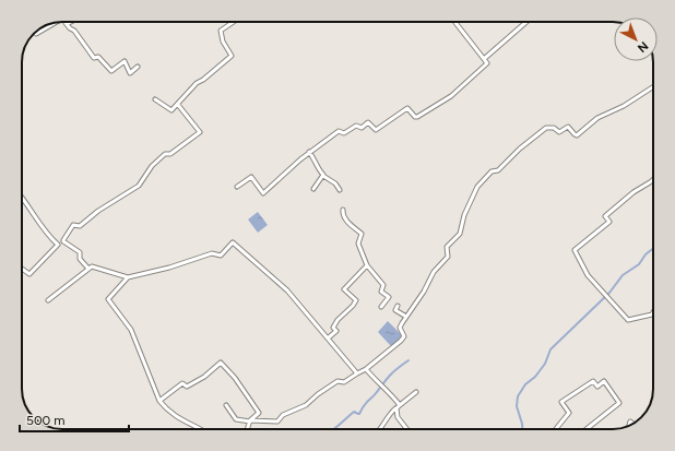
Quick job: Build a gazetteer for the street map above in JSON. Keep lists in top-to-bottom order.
{
  "scale_bar": "500 m",
  "north": "bottom right"
}
